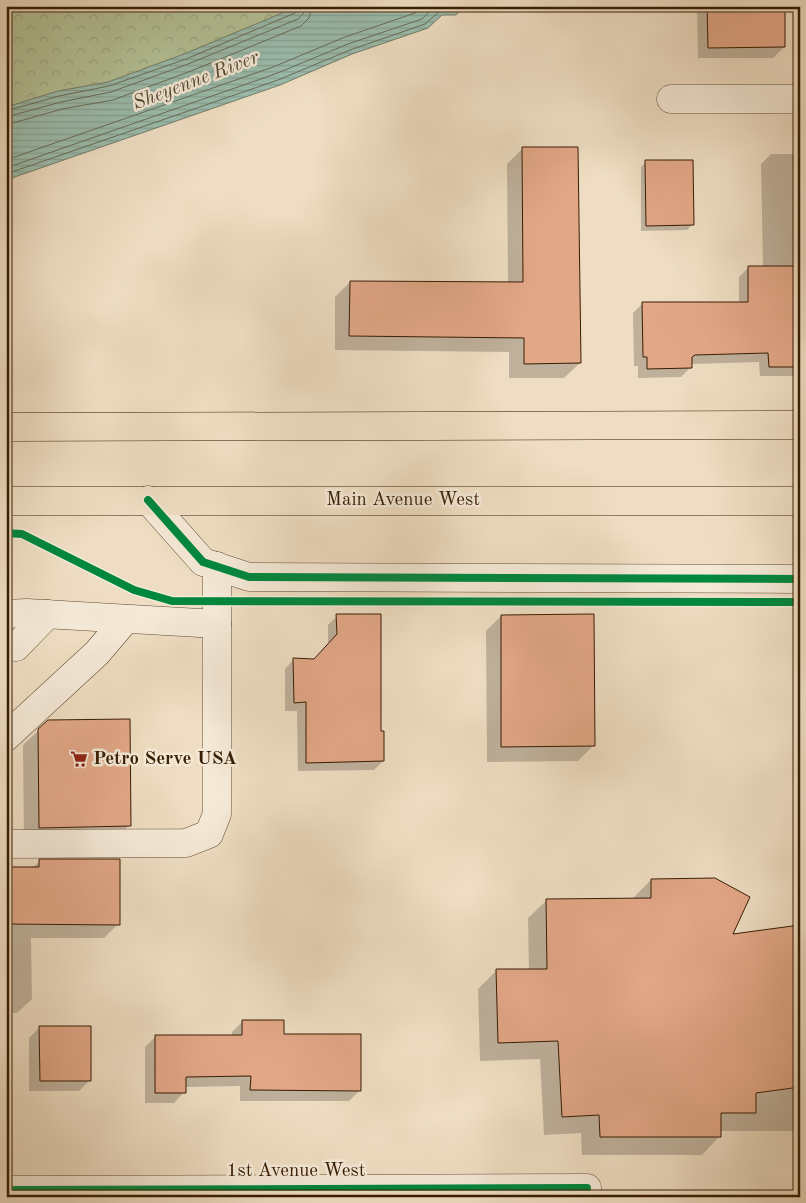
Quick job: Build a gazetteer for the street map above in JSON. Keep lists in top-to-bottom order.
{
  "streets": {
    "main road": ["Main Avenue West"],
    "street": ["1st Avenue West"]
  },
  "water": ["Sheyenne River"],
  "places": {
    "supermarket": ["Petro Serve USA"]
  }
}
